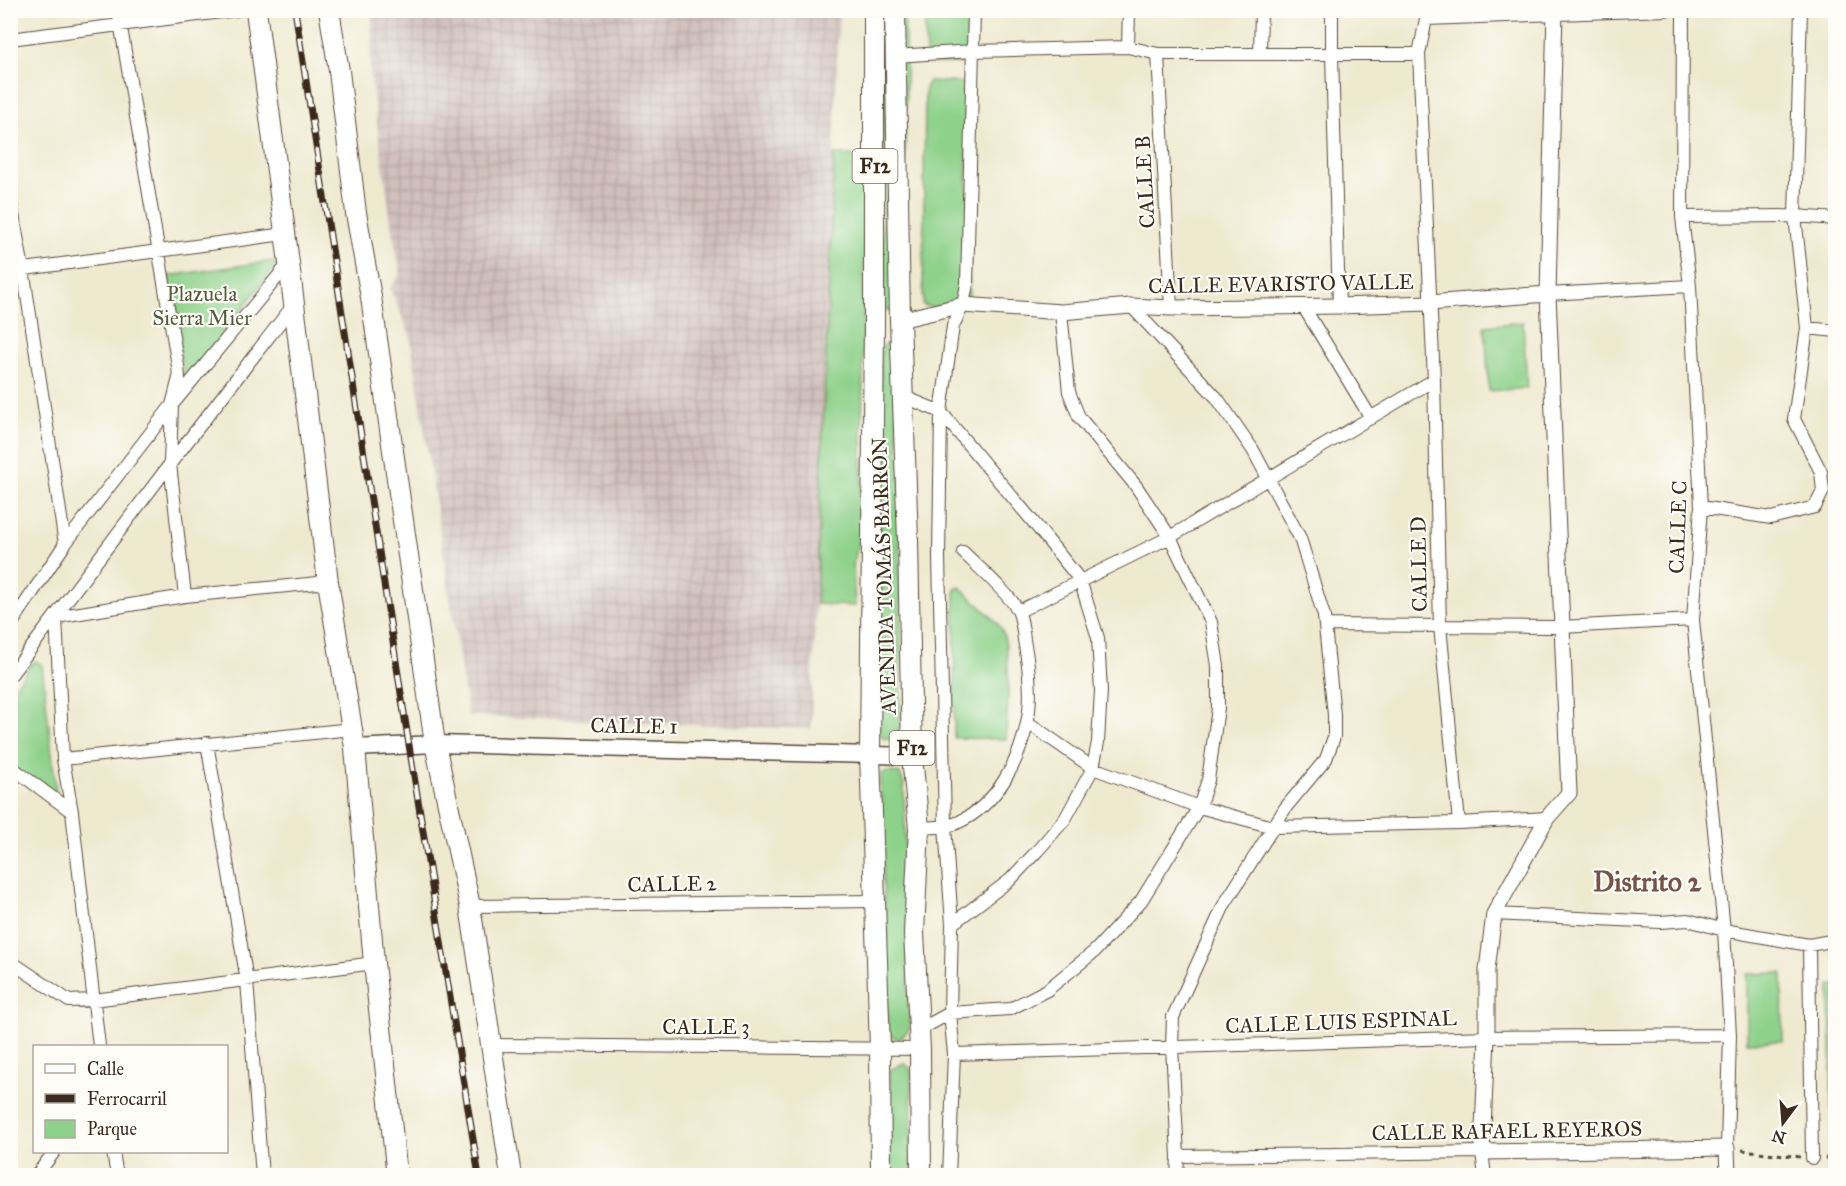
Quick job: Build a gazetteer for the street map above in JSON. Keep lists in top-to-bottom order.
{
  "streets": {
    "main road": ["F12", "AVENIDA TOMÁS BARRÓN", "CALLE 1"],
    "street": [
      "CALLE B",
      "CALLE EVARISTO VALLE",
      "CALLE C",
      "CALLE D",
      "CALLE 2",
      "CALLE LUIS ESPINAL",
      "CALLE 3",
      "CALLE RAFAEL REYEROS"
    ]
  },
  "crossings": [
    ["CALLE B", "CALLE EVARISTO VALLE"],
    ["CALLE EVARISTO VALLE", "CALLE C"],
    ["CALLE EVARISTO VALLE", "CALLE D"],
    ["CALLE EVARISTO VALLE", "AVENIDA TOMÁS BARRÓN"],
    ["CALLE C", "CALLE LUIS ESPINAL"],
    ["CALLE C", "CALLE RAFAEL REYEROS"],
    ["AVENIDA TOMÁS BARRÓN", "CALLE 1"],
    ["AVENIDA TOMÁS BARRÓN", "CALLE 2"],
    ["AVENIDA TOMÁS BARRÓN", "CALLE 3"]
  ],
  "districts": ["Distrito 2"],
  "parks": ["Plazuela Sierra Mier"],
  "legend": ["Calle", "Ferrocarril", "Parque"],
  "north": "bottom"
}
